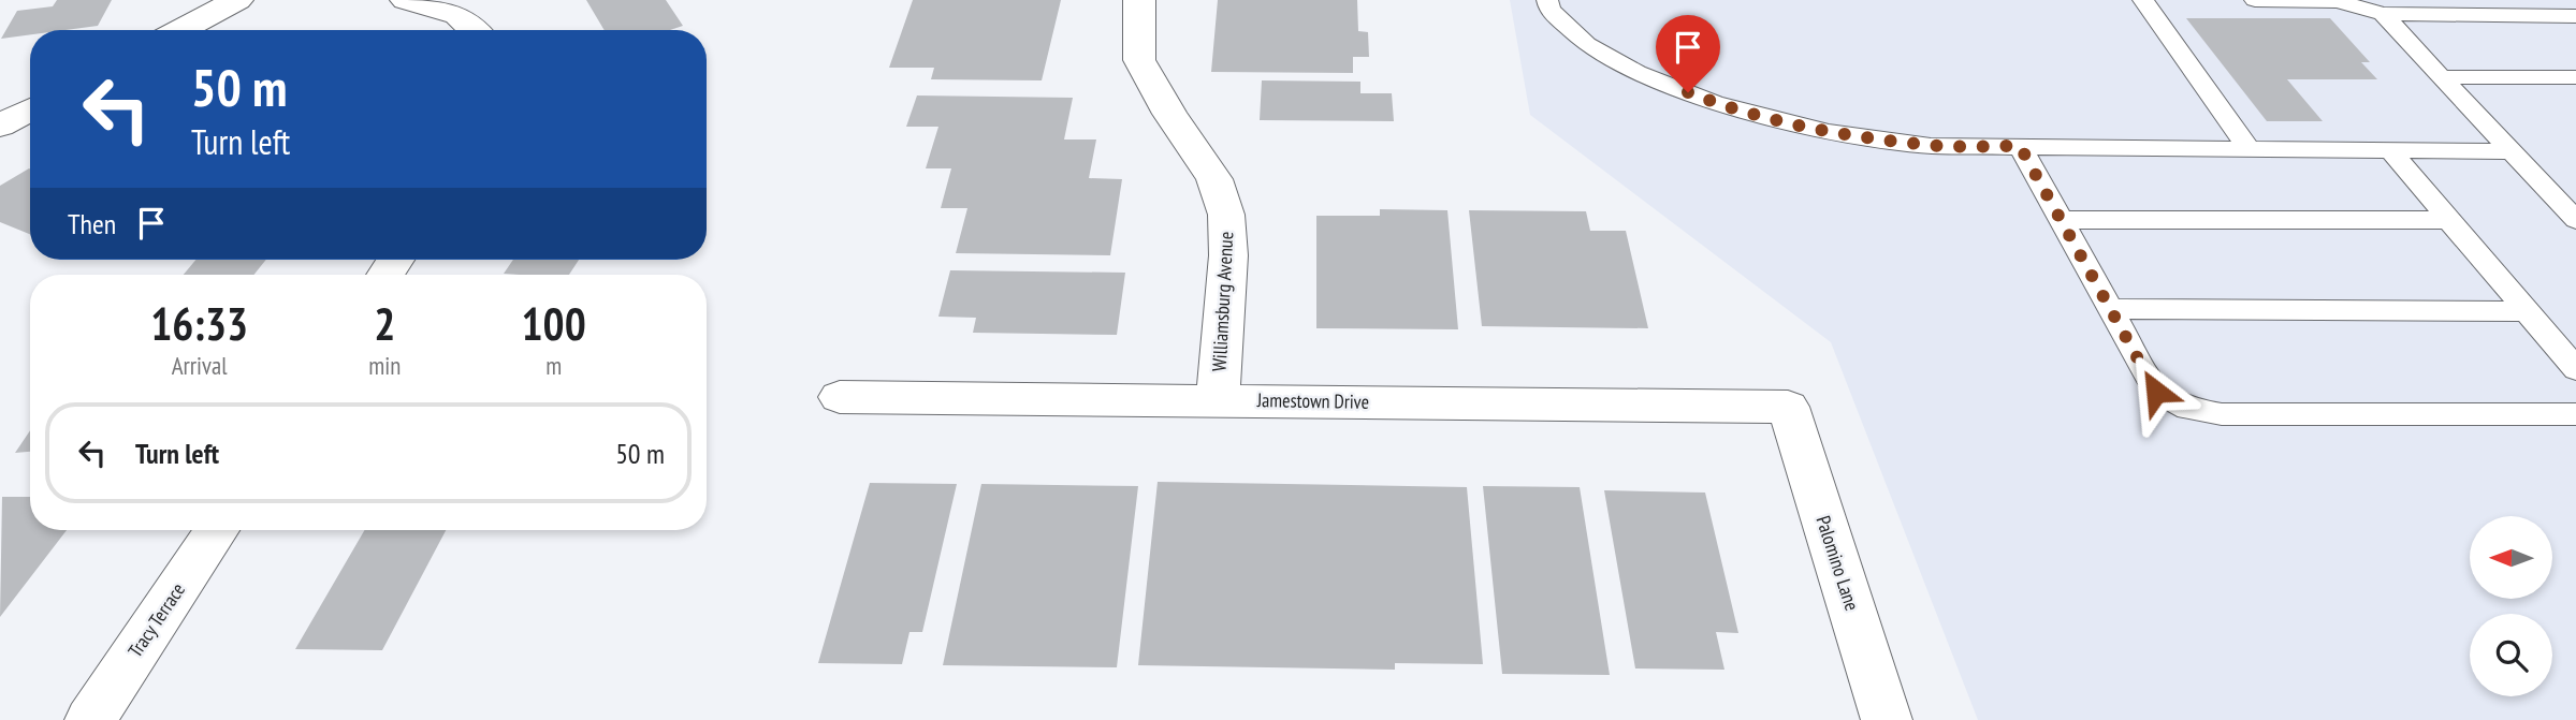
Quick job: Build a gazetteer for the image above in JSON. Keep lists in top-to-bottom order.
{
  "streets": {
    "street": [
      "Williamsburg Avenue",
      "Jamestown Drive",
      "Palomino Lane",
      "Tracy Terrace"
    ]
  },
  "crossings": [
    ["Williamsburg Avenue", "Jamestown Drive"],
    ["Jamestown Drive", "Palomino Lane"]
  ],
  "north": "left",
  "page": {
    "turn": ["50 m", "Turn left"],
    "then": "Then",
    "eta": [
      "16:33",
      "Arrival",
      "2",
      "min",
      "100",
      "m"
    ],
    "list": [
      {
        "name": "Turn left",
        "value": "50 m"
      }
    ]
  }
}
